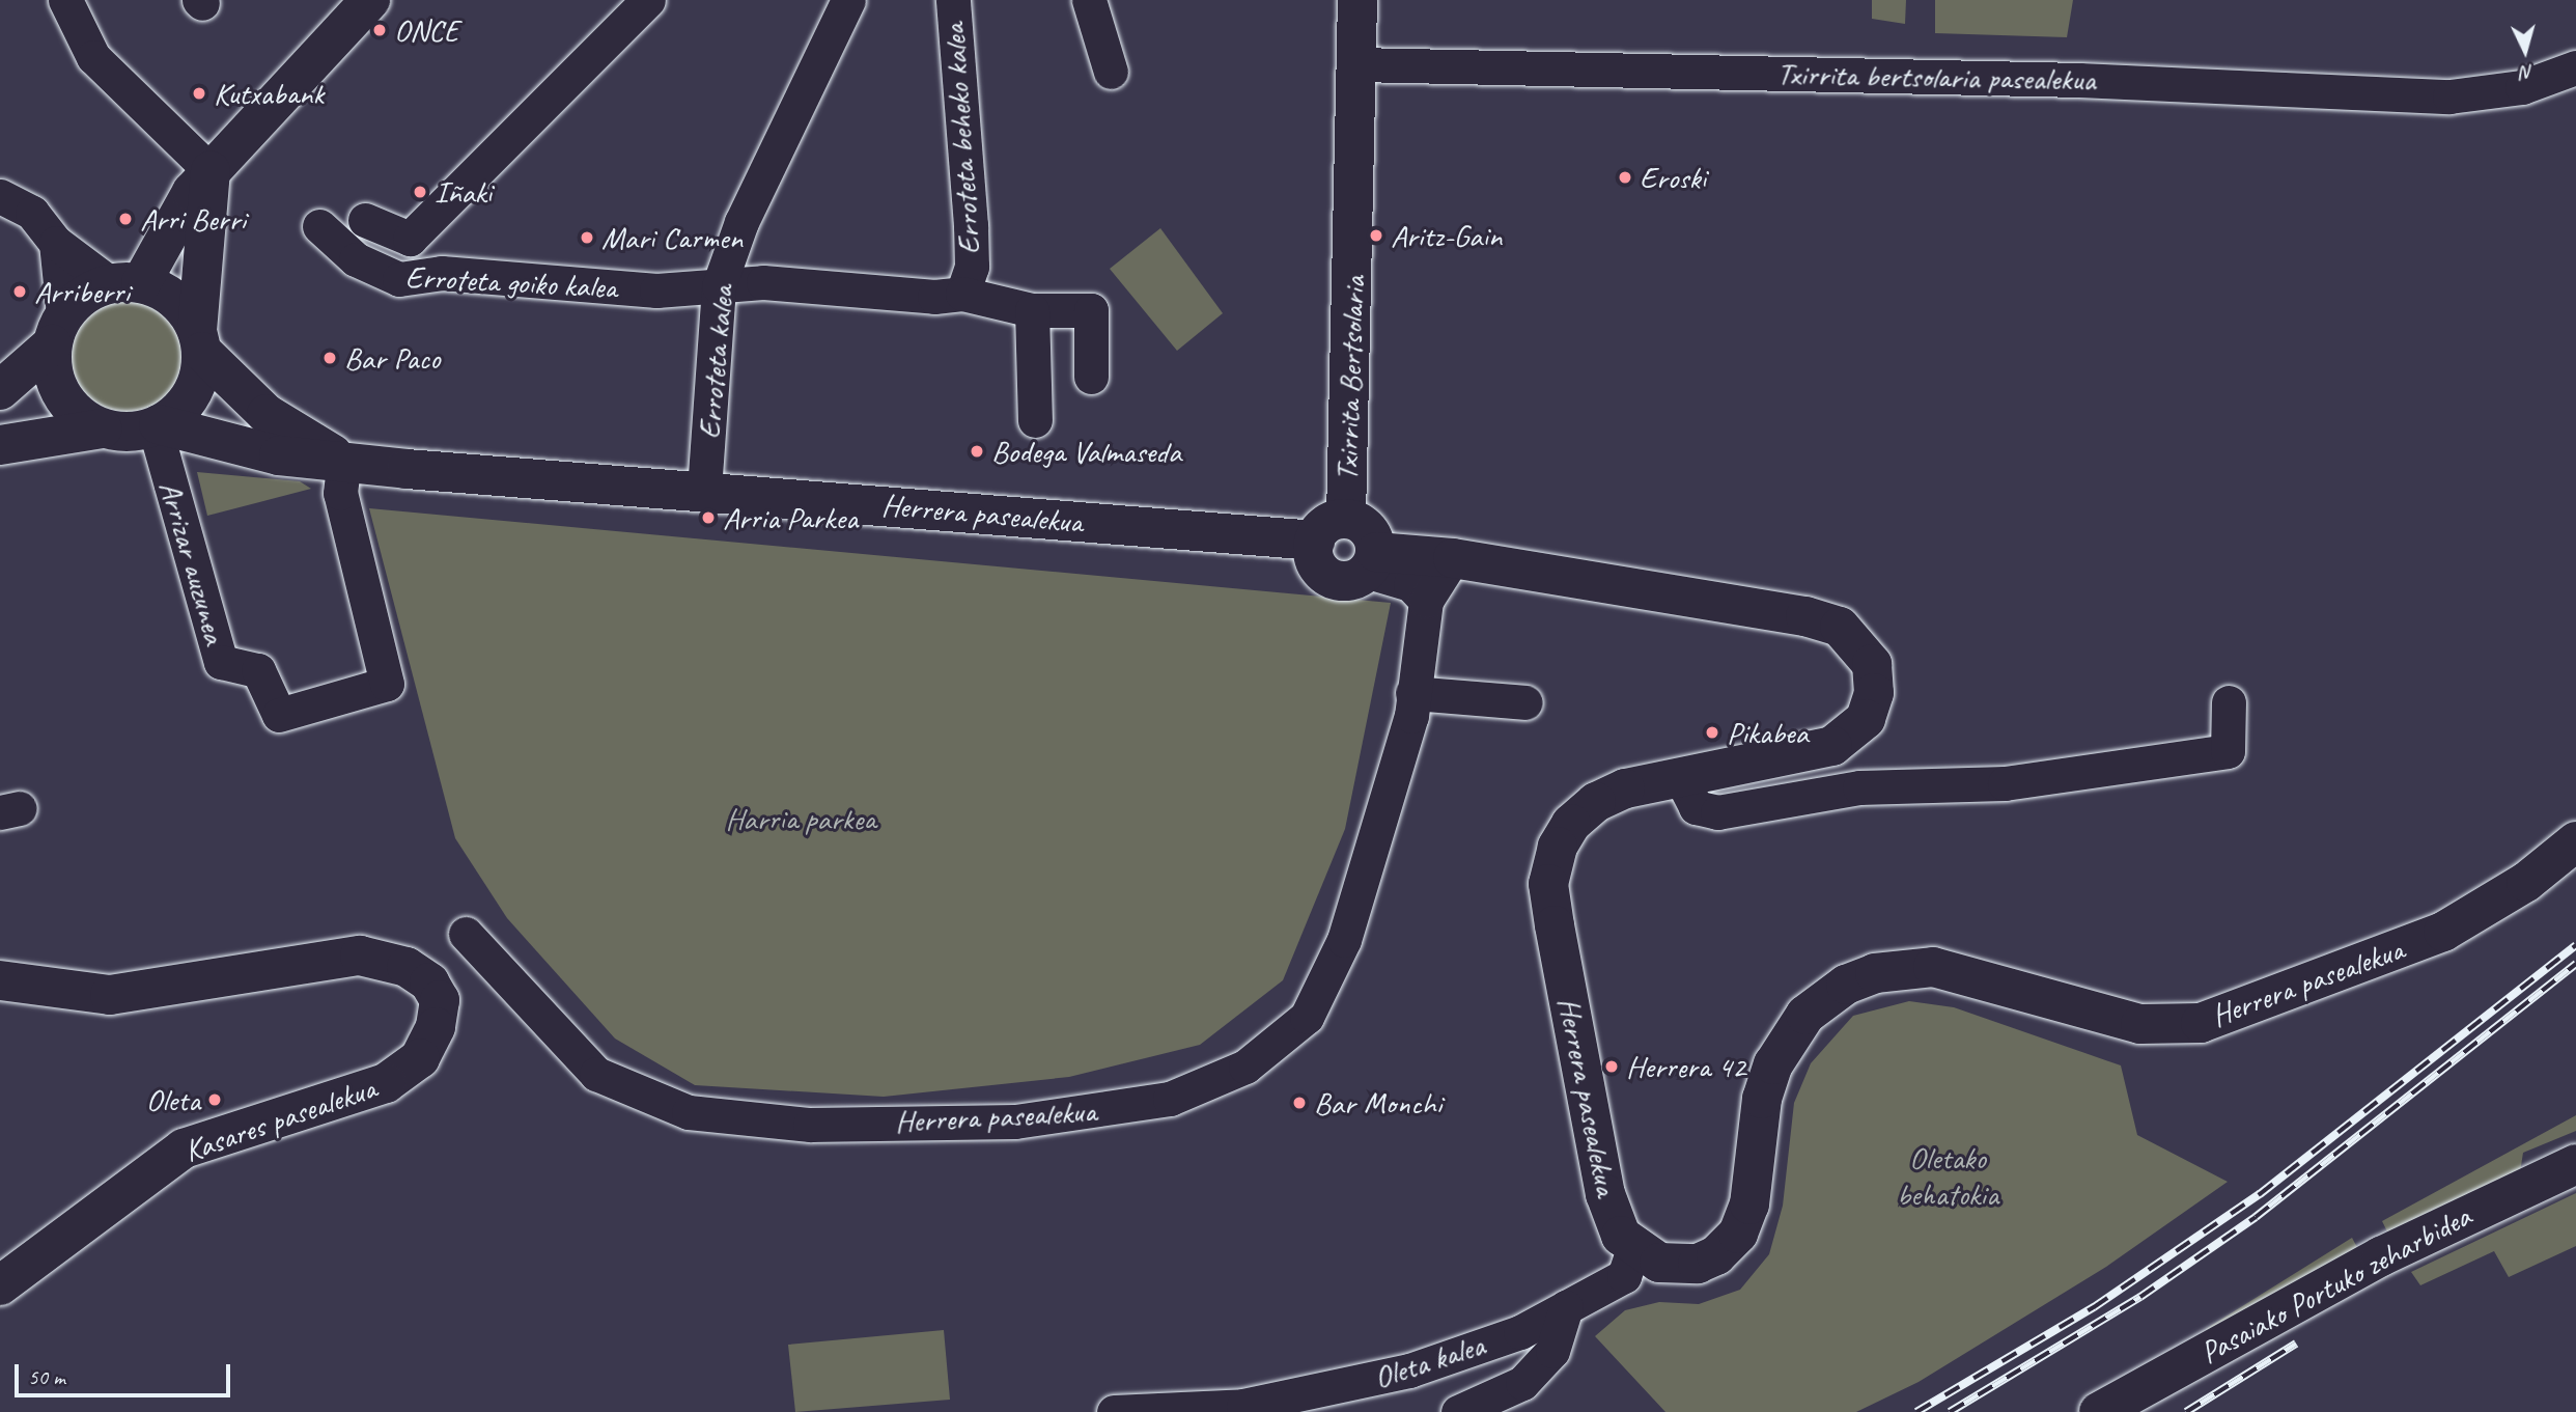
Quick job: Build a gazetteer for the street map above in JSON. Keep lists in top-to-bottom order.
{
  "streets": {
    "street": [
      "Txirrita bertsolaria pasealekua",
      "Erroteta beheko kalea",
      "Erroteta goiko kalea",
      "Erroteta kalea",
      "Txirrita Bertsolaria",
      "Herrera pasealekua",
      "Arrizar auzunea",
      "Kasares pasealekua",
      "Pasaiako Portuko zeharbidea",
      "Oleta kalea"
    ]
  },
  "crossings": [
    ["Txirrita bertsolaria pasealekua", "Txirrita Bertsolaria"],
    ["Erroteta beheko kalea", "Erroteta goiko kalea"],
    ["Erroteta beheko kalea", "Erroteta kalea"],
    ["Erroteta goiko kalea", "Erroteta kalea"],
    ["Erroteta kalea", "Herrera pasealekua"],
    ["Txirrita Bertsolaria", "Herrera pasealekua"],
    ["Herrera pasealekua", "Arrizar auzunea"],
    ["Herrera pasealekua", "Oleta kalea"]
  ],
  "parks": ["Harria parkea", "Oletako behatokia"],
  "places": [
    "ONCE",
    "Kutxabank",
    "Eroski",
    "Iñaki",
    "Arri Berri",
    "Aritz-Gain",
    "Mari Carmen",
    "Arriberri",
    "Bar Paco",
    "Bodega Valmaseda",
    "Arria Parkea",
    "Pikabea",
    "Herrera 42",
    "Oleta",
    "Bar Monchi"
  ],
  "scale_bar": "50 m",
  "north": "bottom"
}
